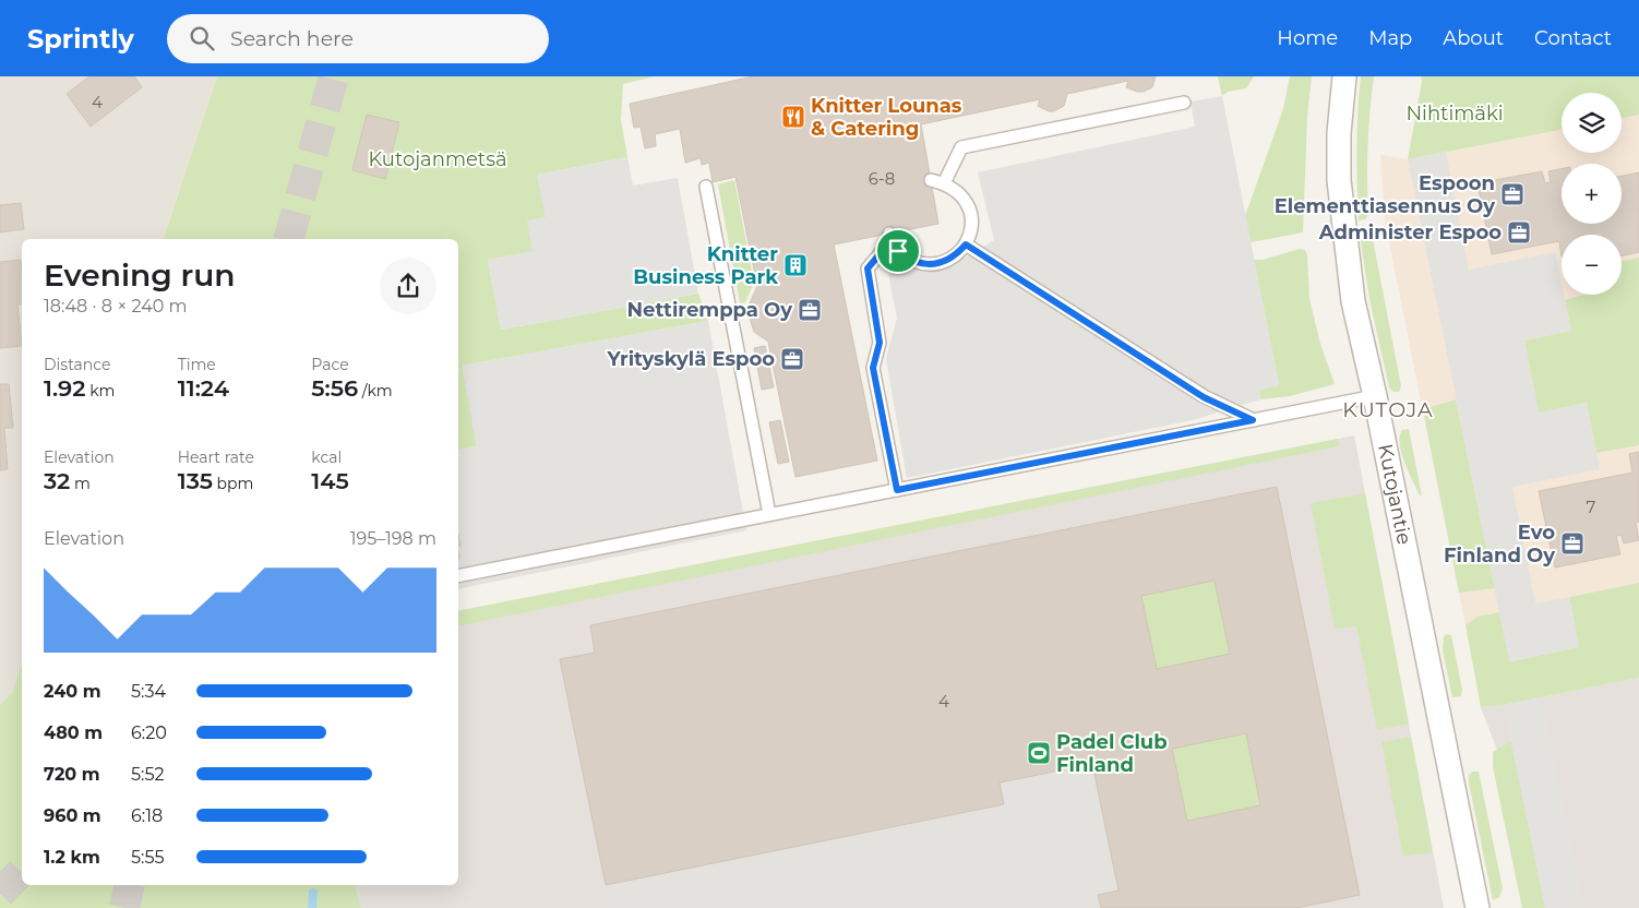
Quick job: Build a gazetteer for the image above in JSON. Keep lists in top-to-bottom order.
{
  "streets": {
    "street": ["Kutojantie"]
  },
  "districts": ["KUTOJA"],
  "parks": ["Nihtimäki", "Kutojanmetsä"],
  "places": {
    "restaurant": ["Knitter Lounas & Catering"],
    "office": [
      "Espoon Elementtiasennus Oy",
      "Administer Espoo",
      "Nettiremppa Oy",
      "Yrityskylä Espoo",
      "Evo Finland Oy"
    ],
    "building": ["Knitter Business Park"],
    "sports": ["Padel Club Finland"]
  },
  "house_numbers": [
    "4",
    "6-8",
    "7",
    "4"
  ],
  "page": {
    "header": "Sprintly",
    "search": "Search here",
    "nav": [
      "Home",
      "Map",
      "About",
      "Contact"
    ],
    "map_buttons": ["+", "−"],
    "heading": ["Evening run", "18:48 · 8 × 240 m"],
    "stats": [
      ["Distance", "1.92 km"],
      ["Time", "11:24"],
      ["Pace", "5:56 /km"],
      ["Elevation", "32 m"],
      ["Heart rate", "135 bpm"],
      ["kcal", "145"]
    ],
    "chart": ["Elevation", "195–198 m"],
    "list": [
      {
        "name": "240 m",
        "note": "5:34"
      },
      {
        "name": "480 m",
        "note": "6:20"
      },
      {
        "name": "720 m",
        "note": "5:52"
      },
      {
        "name": "960 m",
        "note": "6:18"
      },
      {
        "name": "1.2 km",
        "note": "5:55"
      }
    ]
  }
}
